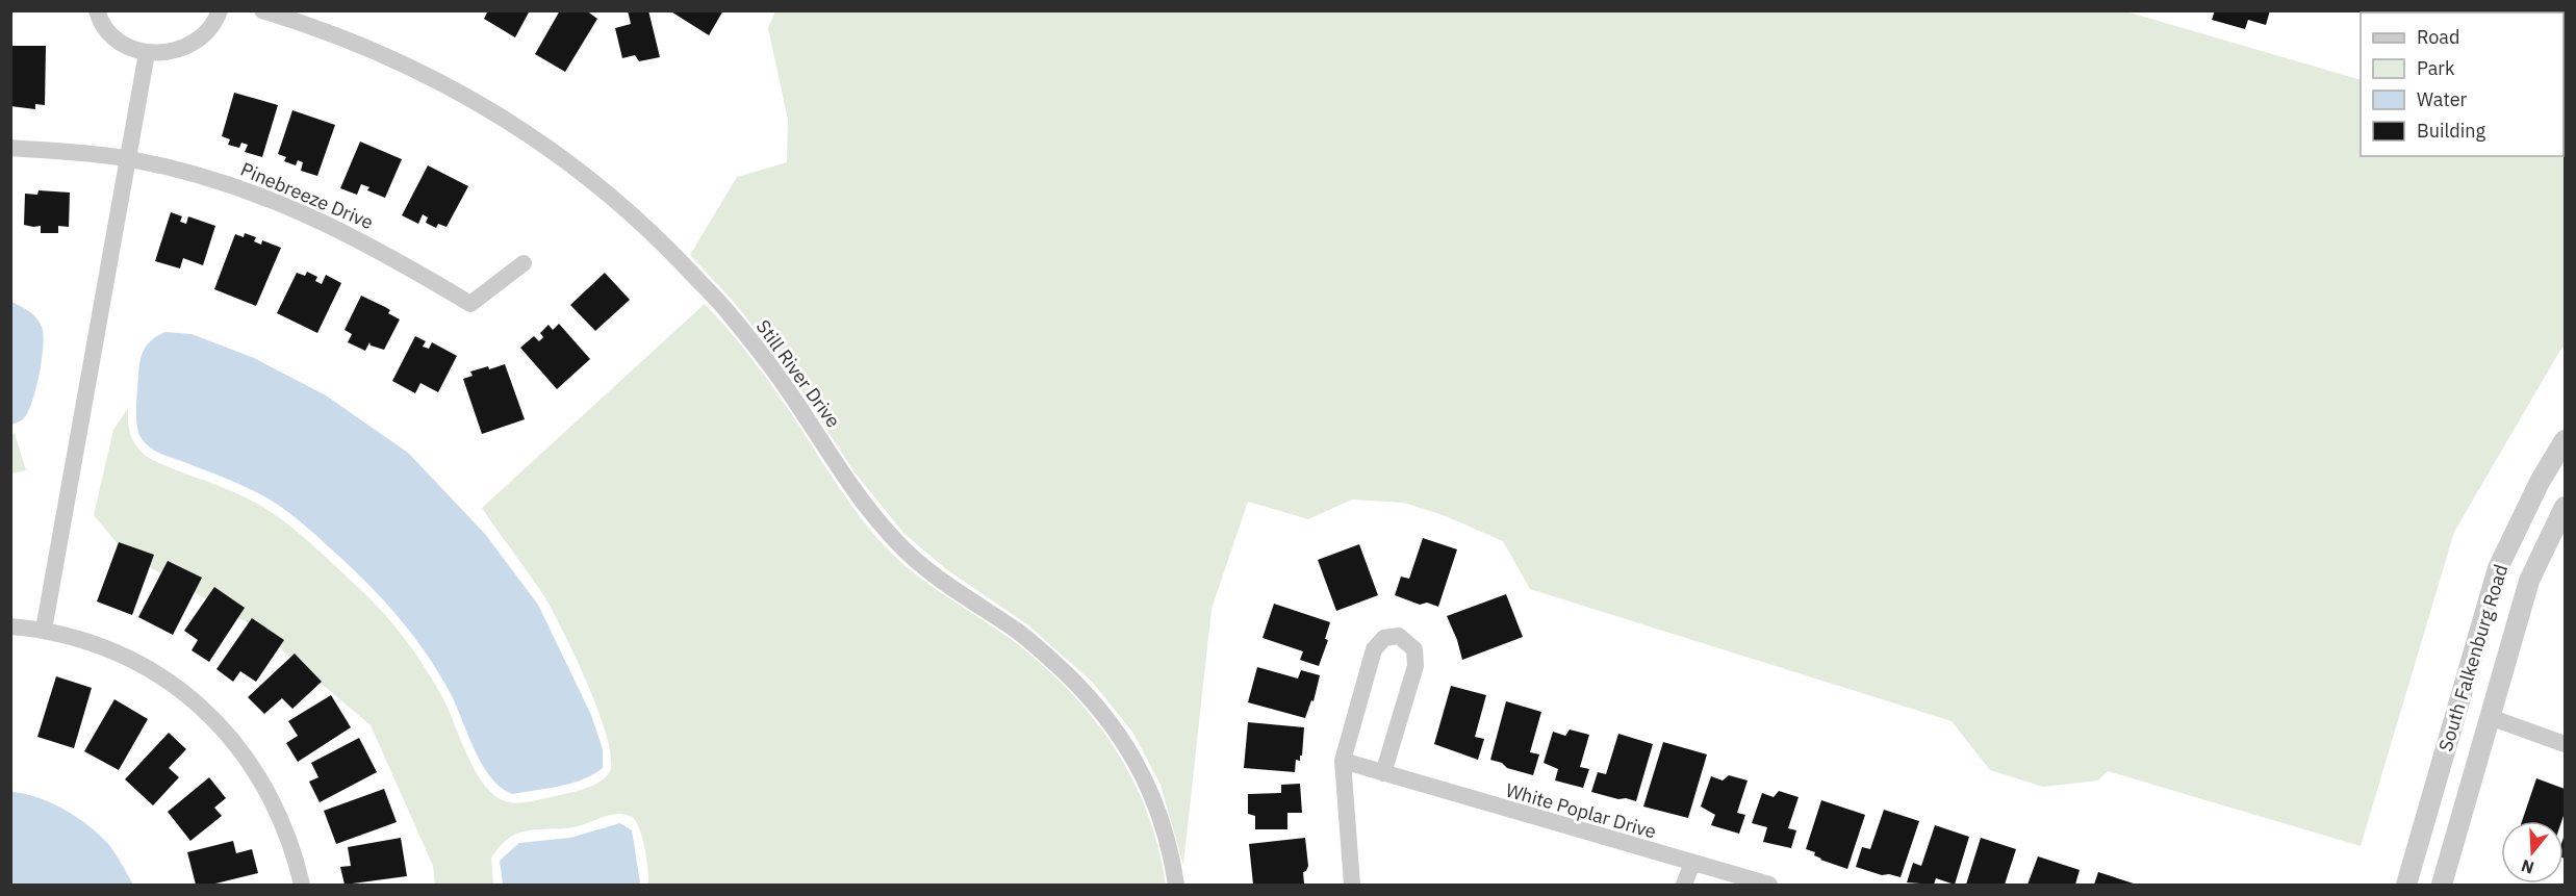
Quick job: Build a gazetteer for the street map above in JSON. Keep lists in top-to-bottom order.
{
  "streets": {
    "street": [
      "Pinebreeze Drive",
      "Still River Drive",
      "South Falkenburg Road",
      "White Poplar Drive"
    ]
  },
  "legend": [
    "Road",
    "Park",
    "Water",
    "Building"
  ],
  "north": "bottom"
}
